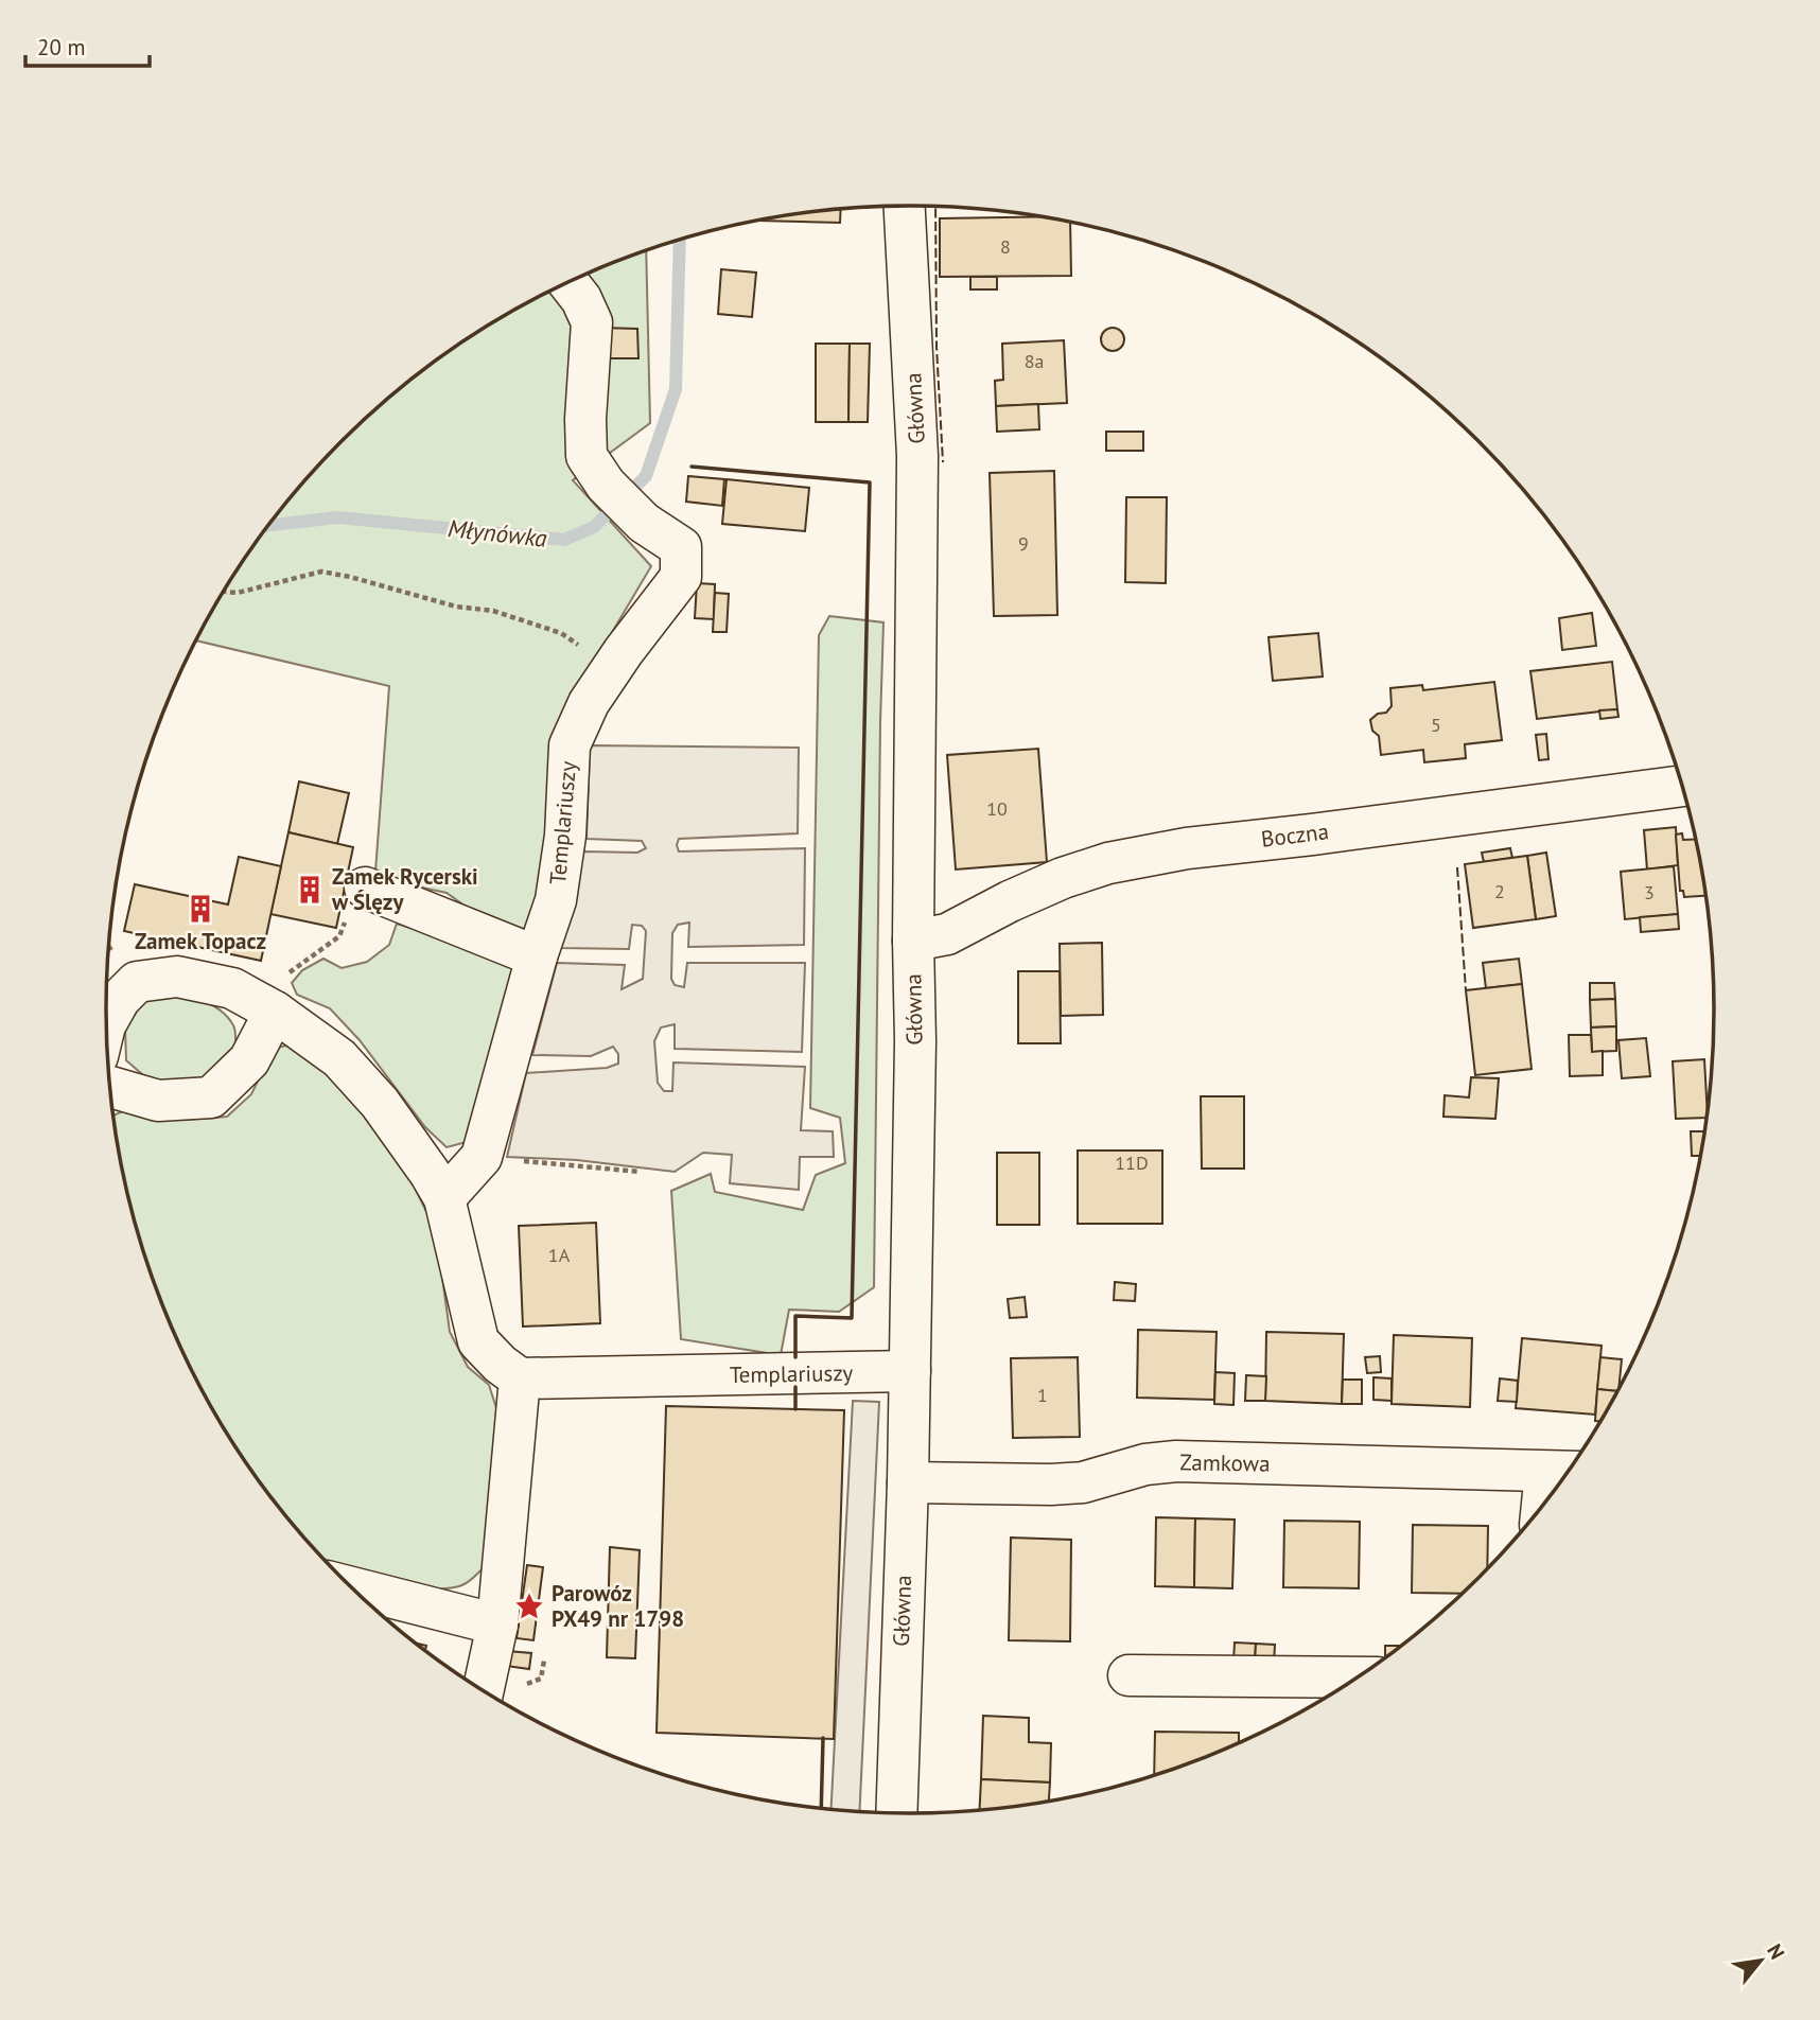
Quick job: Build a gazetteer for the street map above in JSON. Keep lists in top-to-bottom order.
{
  "streets": {
    "street": [
      "Główna",
      "Templariuszy",
      "Boczna",
      "Zamkowa"
    ]
  },
  "crossings": [
    ["Główna", "Templariuszy"],
    ["Główna", "Boczna"],
    ["Główna", "Zamkowa"]
  ],
  "water": ["Młynówka"],
  "places": {
    "building": ["Zamek Rycerski w Ślęzy", "Zamek Topacz"],
    "place": ["Parowóz PX49 nr 1798"]
  },
  "house_numbers": [
    "8",
    "8a",
    "9",
    "5",
    "10",
    "2",
    "3",
    "11D",
    "1A",
    "1"
  ],
  "scale_bar": "20 m",
  "north": "top right"
}
